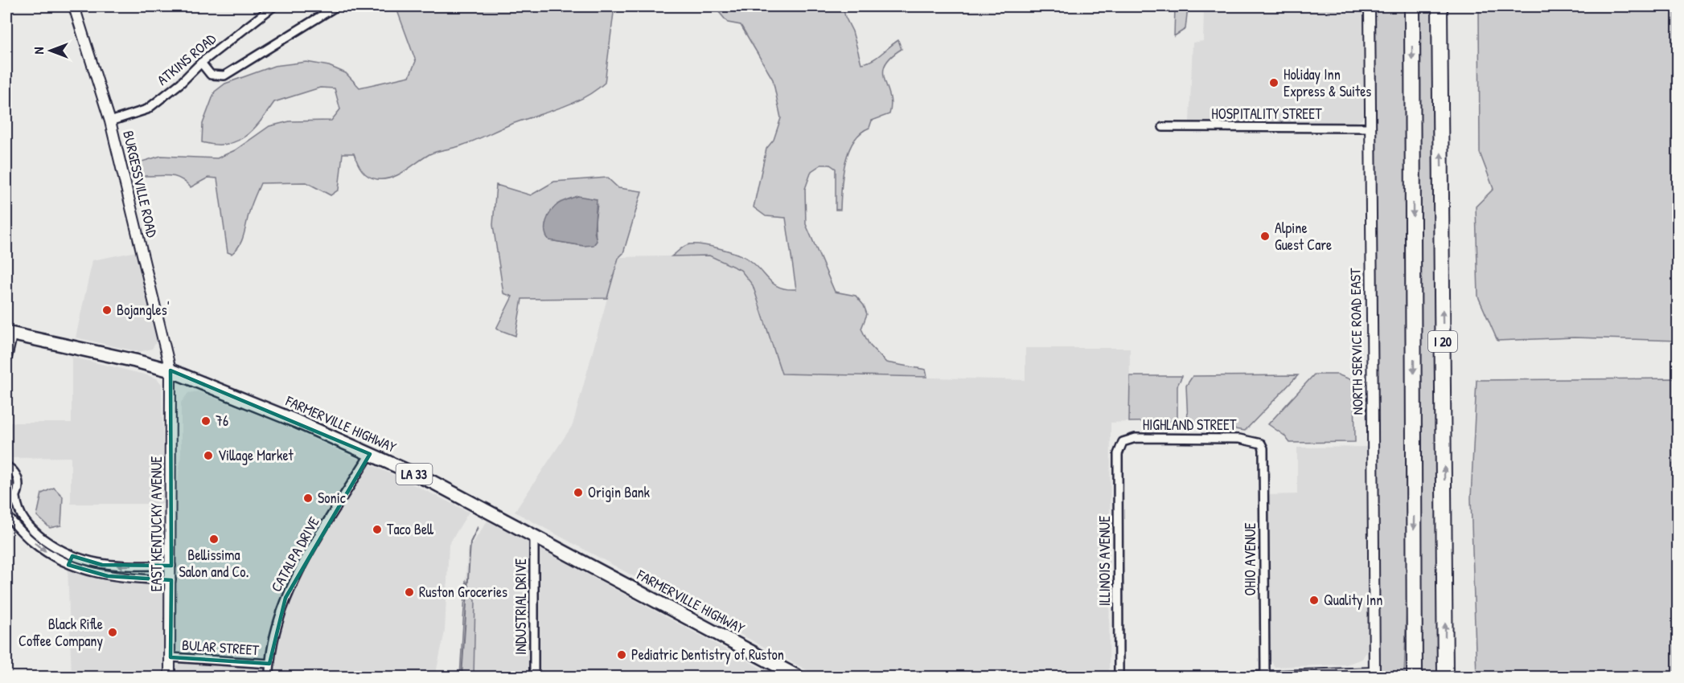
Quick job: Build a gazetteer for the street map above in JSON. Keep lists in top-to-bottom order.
{
  "streets": {
    "highway": ["I 20"],
    "main road": ["FARMERVILLE HIGHWAY", "LA 33"],
    "street": [
      "ATKINS ROAD",
      "HOSPITALITY STREET",
      "BURGESSVILLE ROAD",
      "NORTH SERVICE ROAD EAST",
      "HIGHLAND STREET",
      "EAST KENTUCKY AVENUE",
      "CATALPA DRIVE",
      "OHIO AVENUE",
      "ILLINOIS AVENUE",
      "INDUSTRIAL DRIVE",
      "BULAR STREET"
    ]
  },
  "crossings": [
    ["ATKINS ROAD", "BURGESSVILLE ROAD"],
    ["HOSPITALITY STREET", "NORTH SERVICE ROAD EAST"],
    ["BURGESSVILLE ROAD", "FARMERVILLE HIGHWAY"],
    ["BURGESSVILLE ROAD", "EAST KENTUCKY AVENUE"],
    ["FARMERVILLE HIGHWAY", "EAST KENTUCKY AVENUE"],
    ["FARMERVILLE HIGHWAY", "CATALPA DRIVE"],
    ["FARMERVILLE HIGHWAY", "INDUSTRIAL DRIVE"],
    ["HIGHLAND STREET", "OHIO AVENUE"],
    ["HIGHLAND STREET", "ILLINOIS AVENUE"],
    ["EAST KENTUCKY AVENUE", "BULAR STREET"],
    ["CATALPA DRIVE", "BULAR STREET"]
  ],
  "places": [
    "Holiday Inn Express & Suites",
    "Alpine Guest Care",
    "Bojangles'",
    "76",
    "Village Market",
    "Origin Bank",
    "Sonic",
    "Taco Bell",
    "Bellissima Salon and Co.",
    "Ruston Groceries",
    "Quality Inn",
    "Black Rifle Coffee Company",
    "Pediatric Dentistry of Ruston"
  ],
  "north": "left"
}
